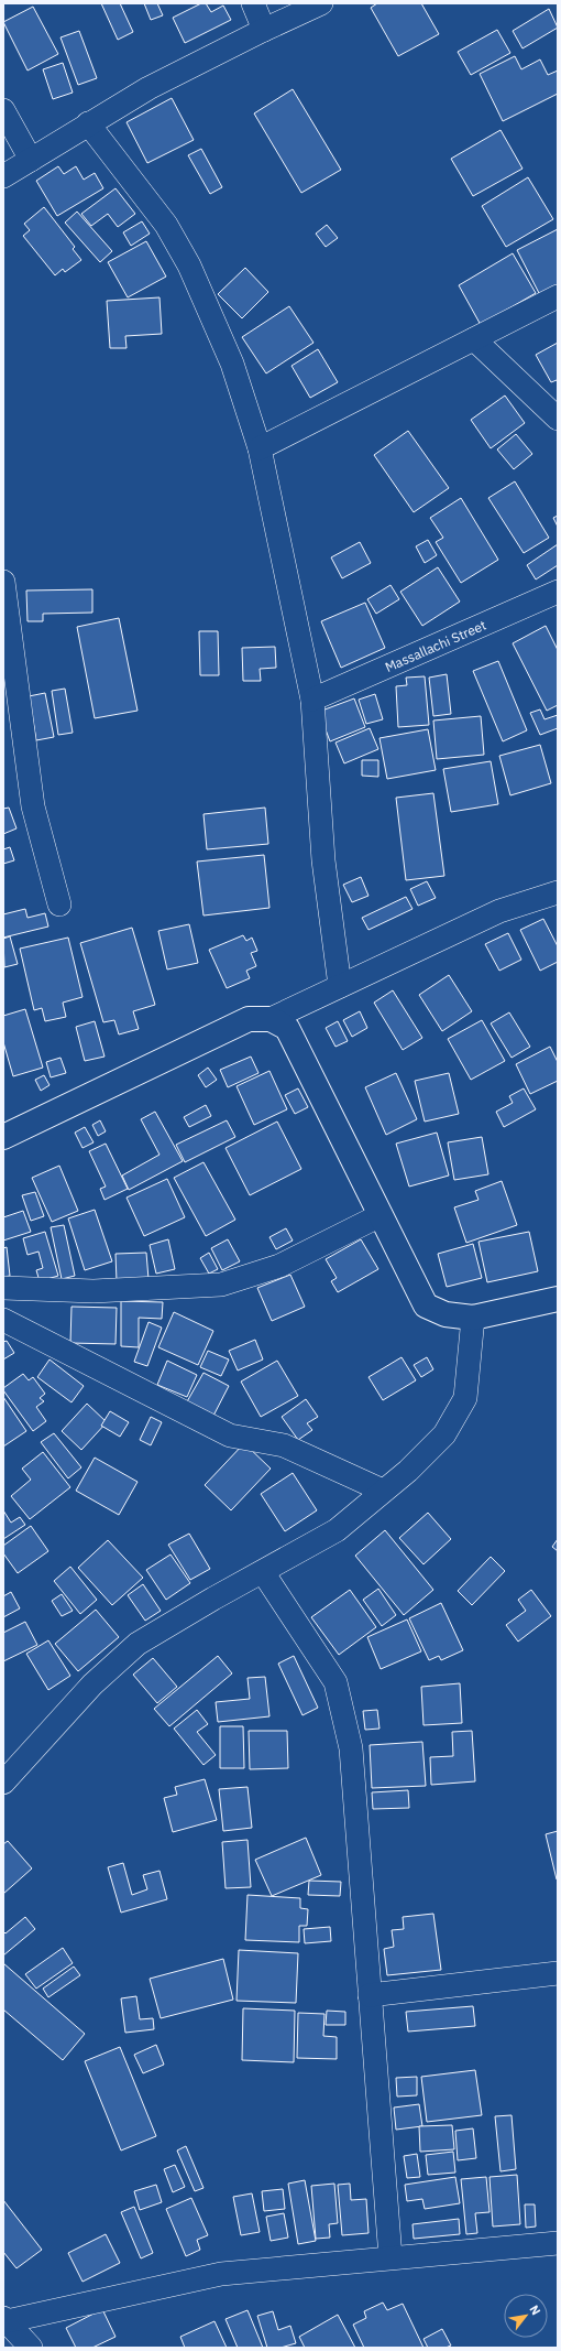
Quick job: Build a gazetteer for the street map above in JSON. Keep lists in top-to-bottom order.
{
  "streets": {
    "street": ["Massallachi Street"]
  },
  "north": "top right"
}
